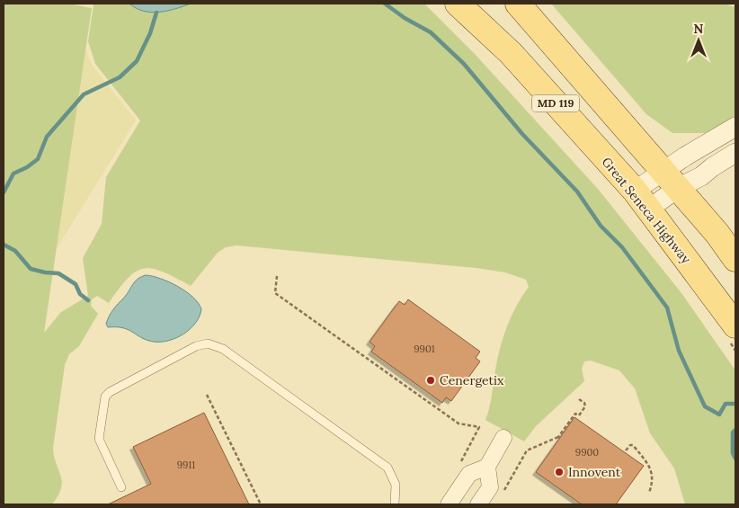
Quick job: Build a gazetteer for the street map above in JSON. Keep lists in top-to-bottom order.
{
  "streets": {
    "main road": ["MD 119", "Great Seneca Highway"]
  },
  "places": ["Cenergetix", "Innovent"],
  "house_numbers": ["9901", "9900", "9911"],
  "north": "top"
}
